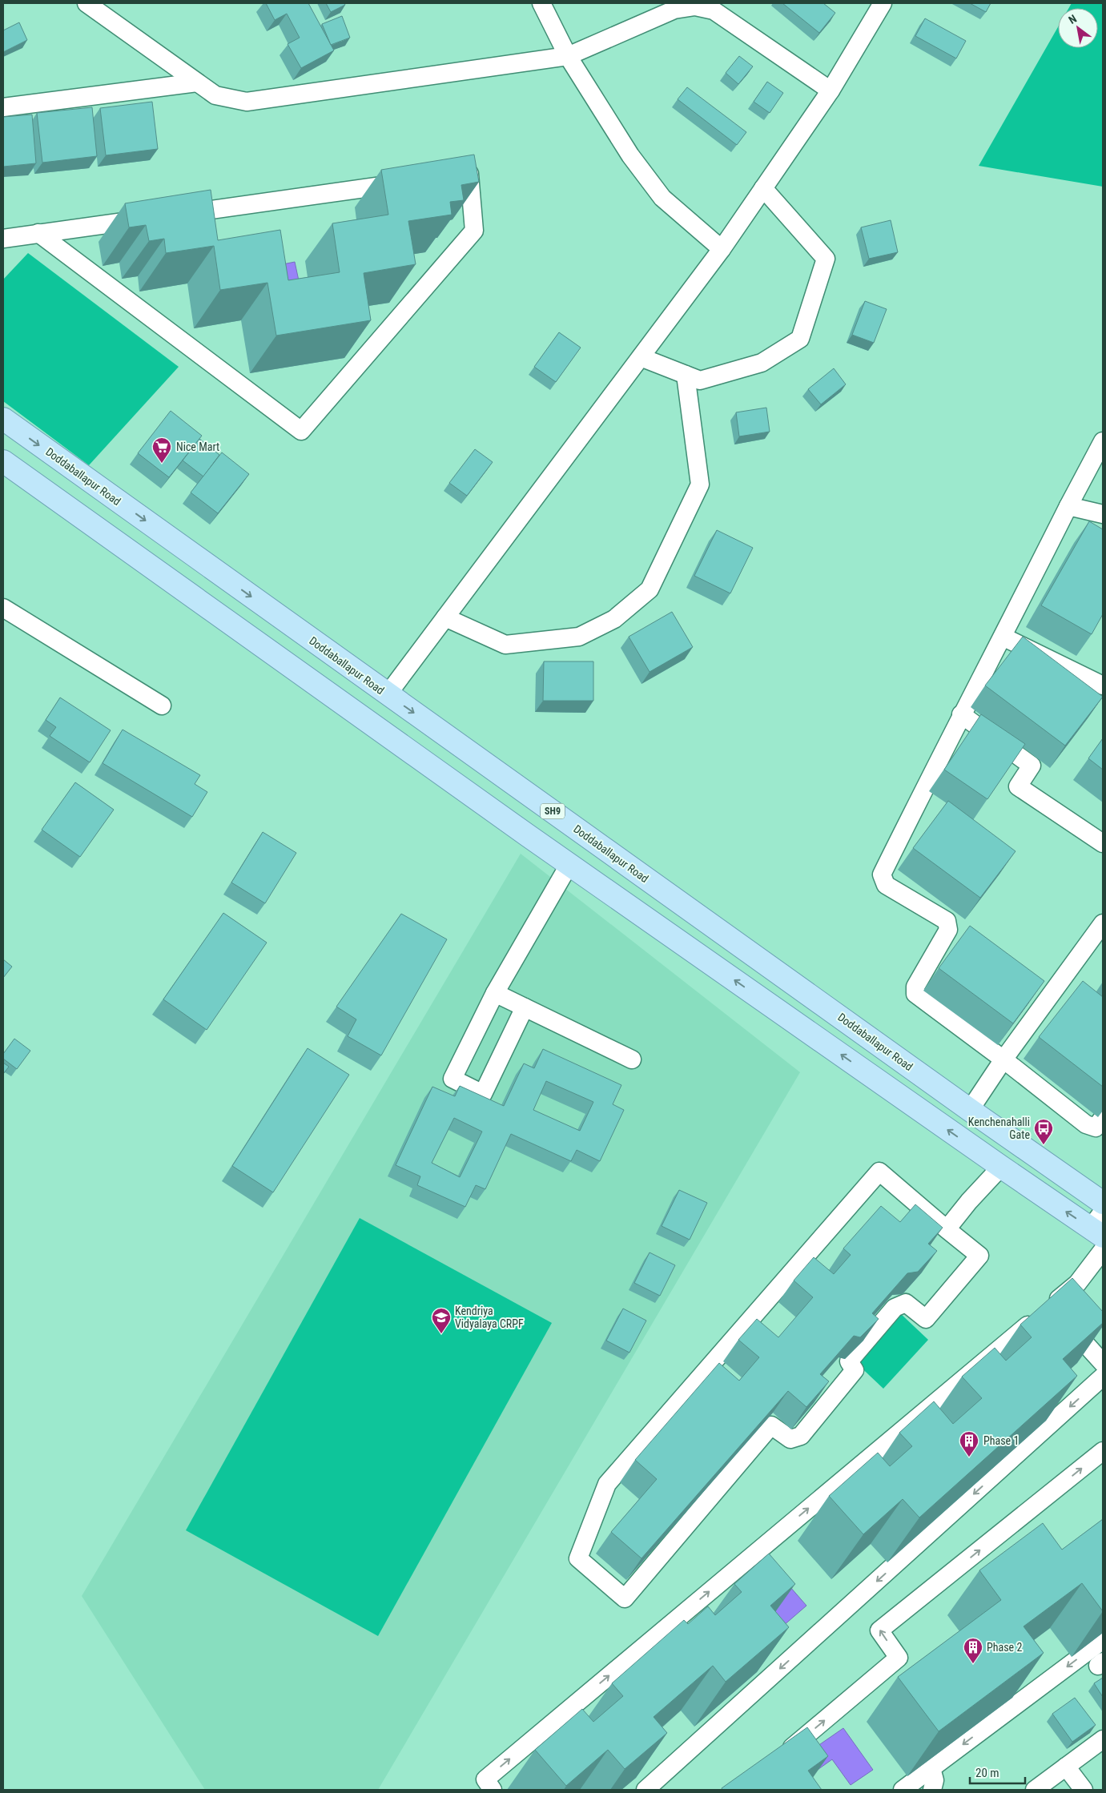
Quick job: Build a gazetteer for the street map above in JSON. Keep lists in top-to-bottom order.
{
  "streets": {
    "main road": ["Doddaballapur Road", "SH9"]
  },
  "places": {
    "supermarket": ["Nice Mart"],
    "bus stop": ["Kenchenahalli Gate"],
    "school or university": ["Kendriya Vidyalaya CRPF"],
    "building": ["Phase 1", "Phase 2"]
  },
  "scale_bar": "20 m",
  "north": "top left"
}
